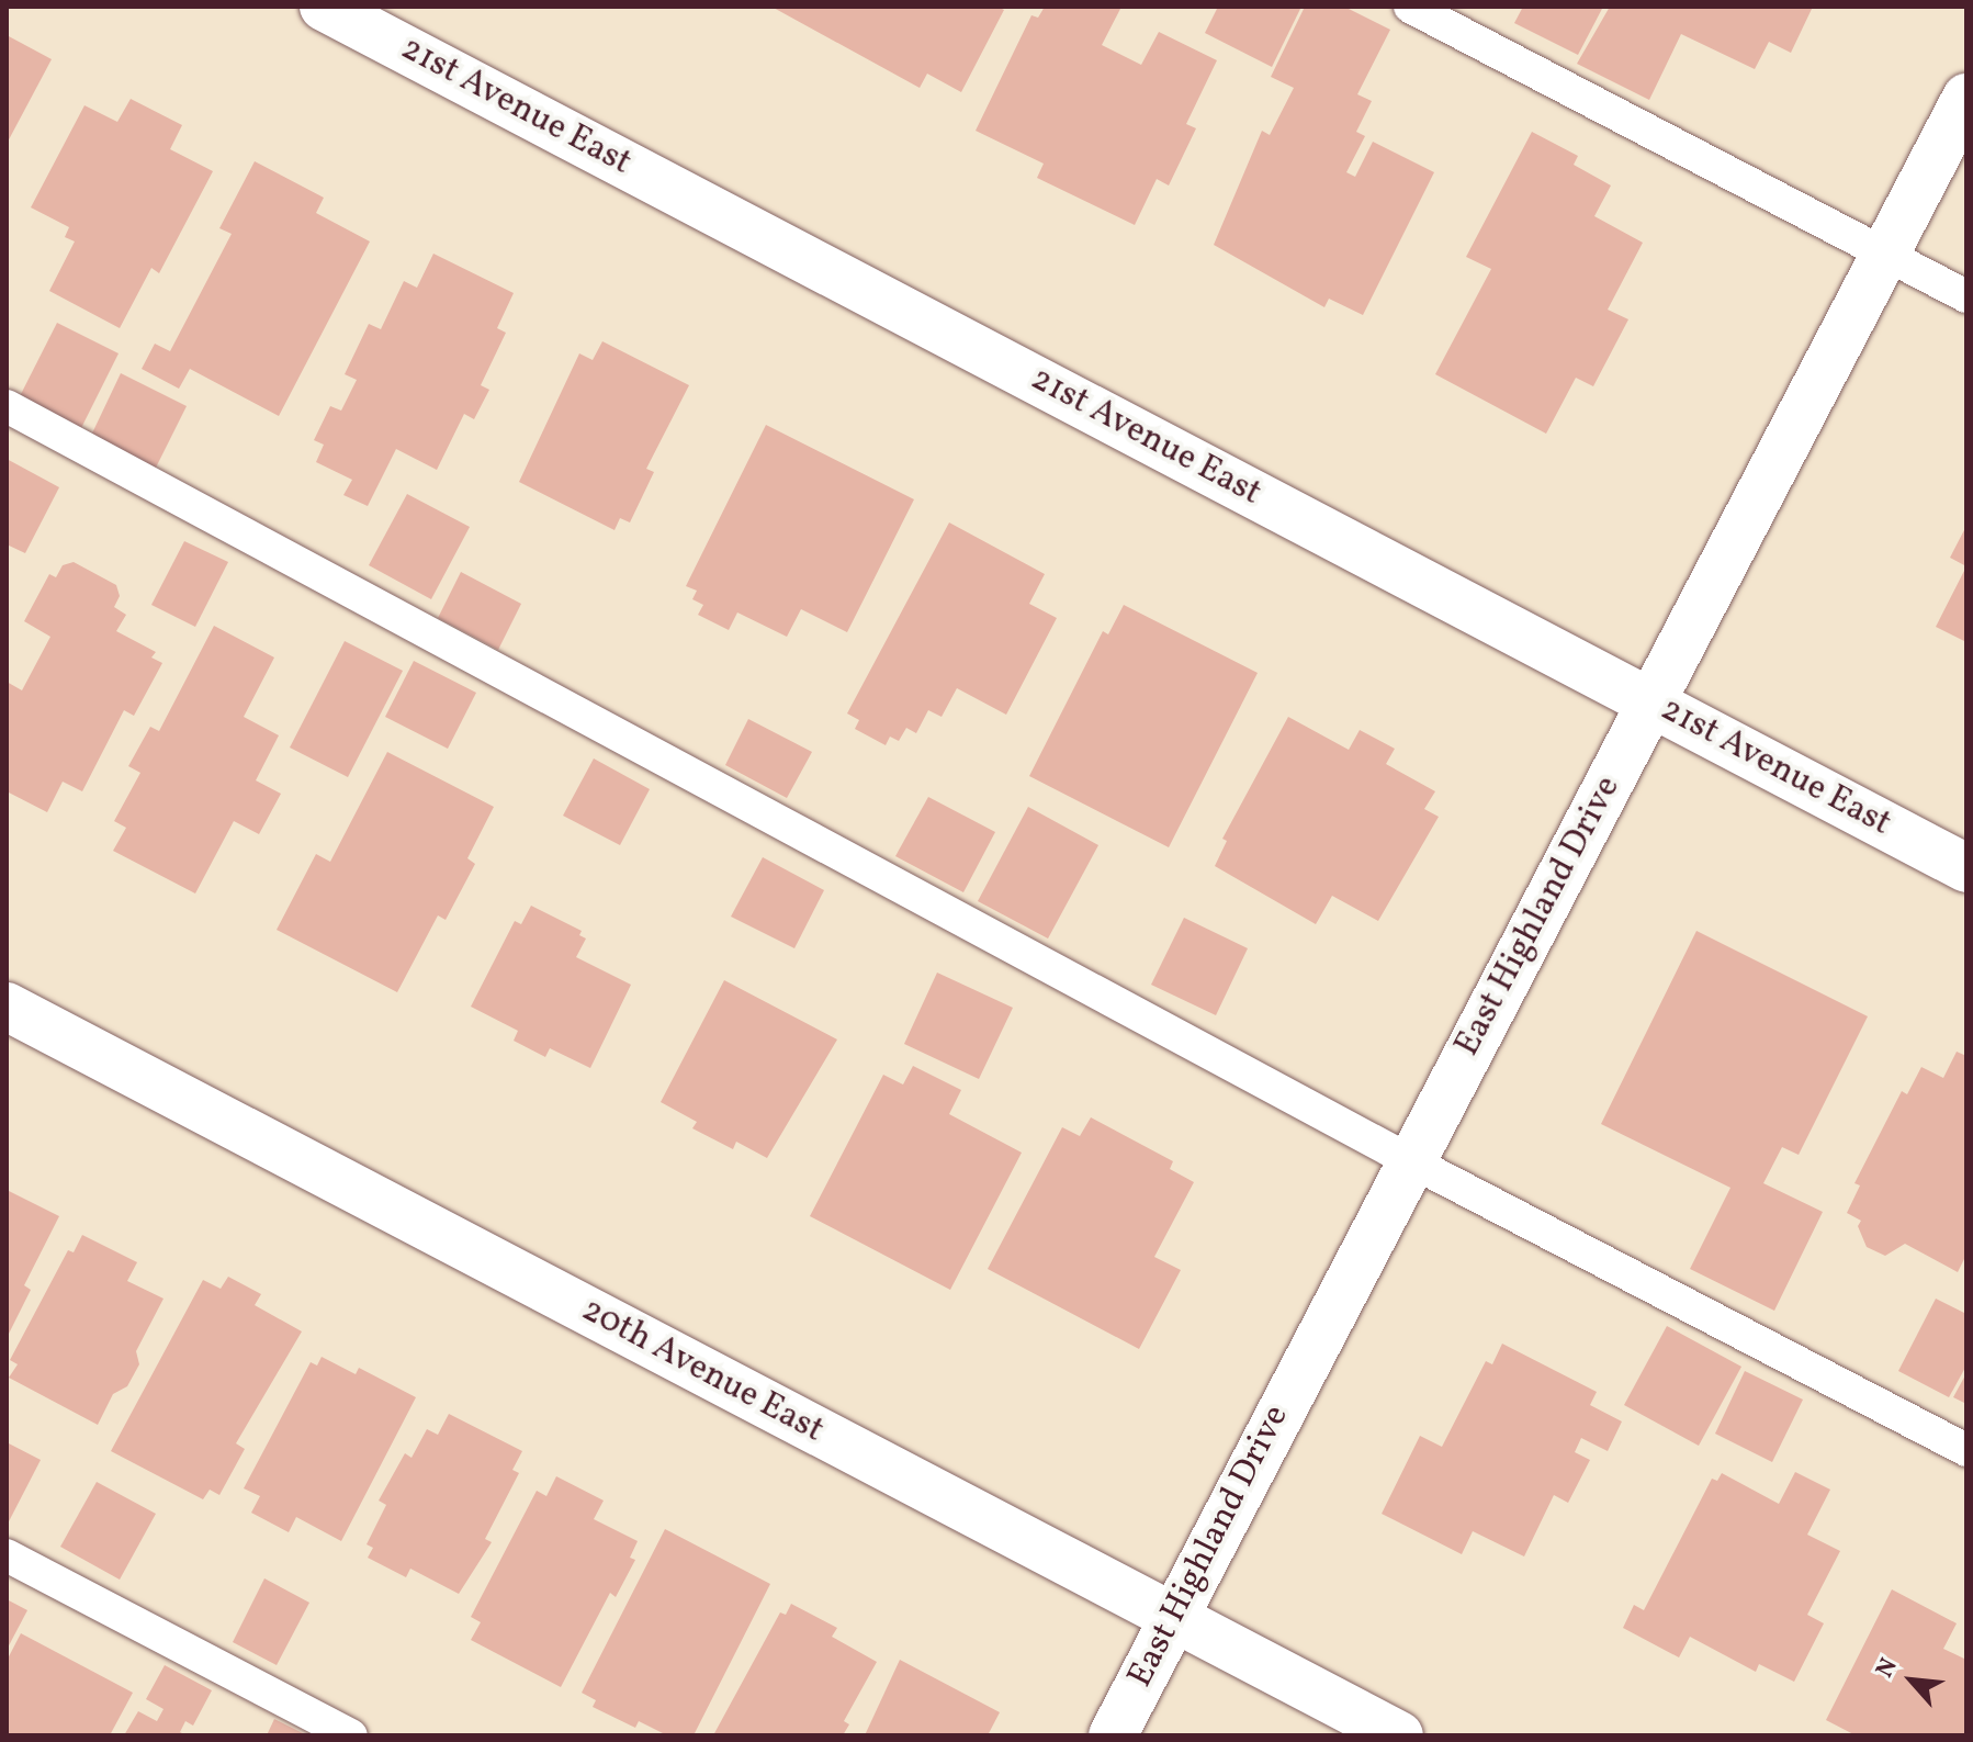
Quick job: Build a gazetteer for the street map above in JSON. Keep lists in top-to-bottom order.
{
  "streets": {
    "street": ["21st Avenue East", "East Highland Drive", "20th Avenue East"]
  },
  "crossings": [
    ["21st Avenue East", "East Highland Drive"],
    ["East Highland Drive", "20th Avenue East"]
  ],
  "north": "top left"
}
